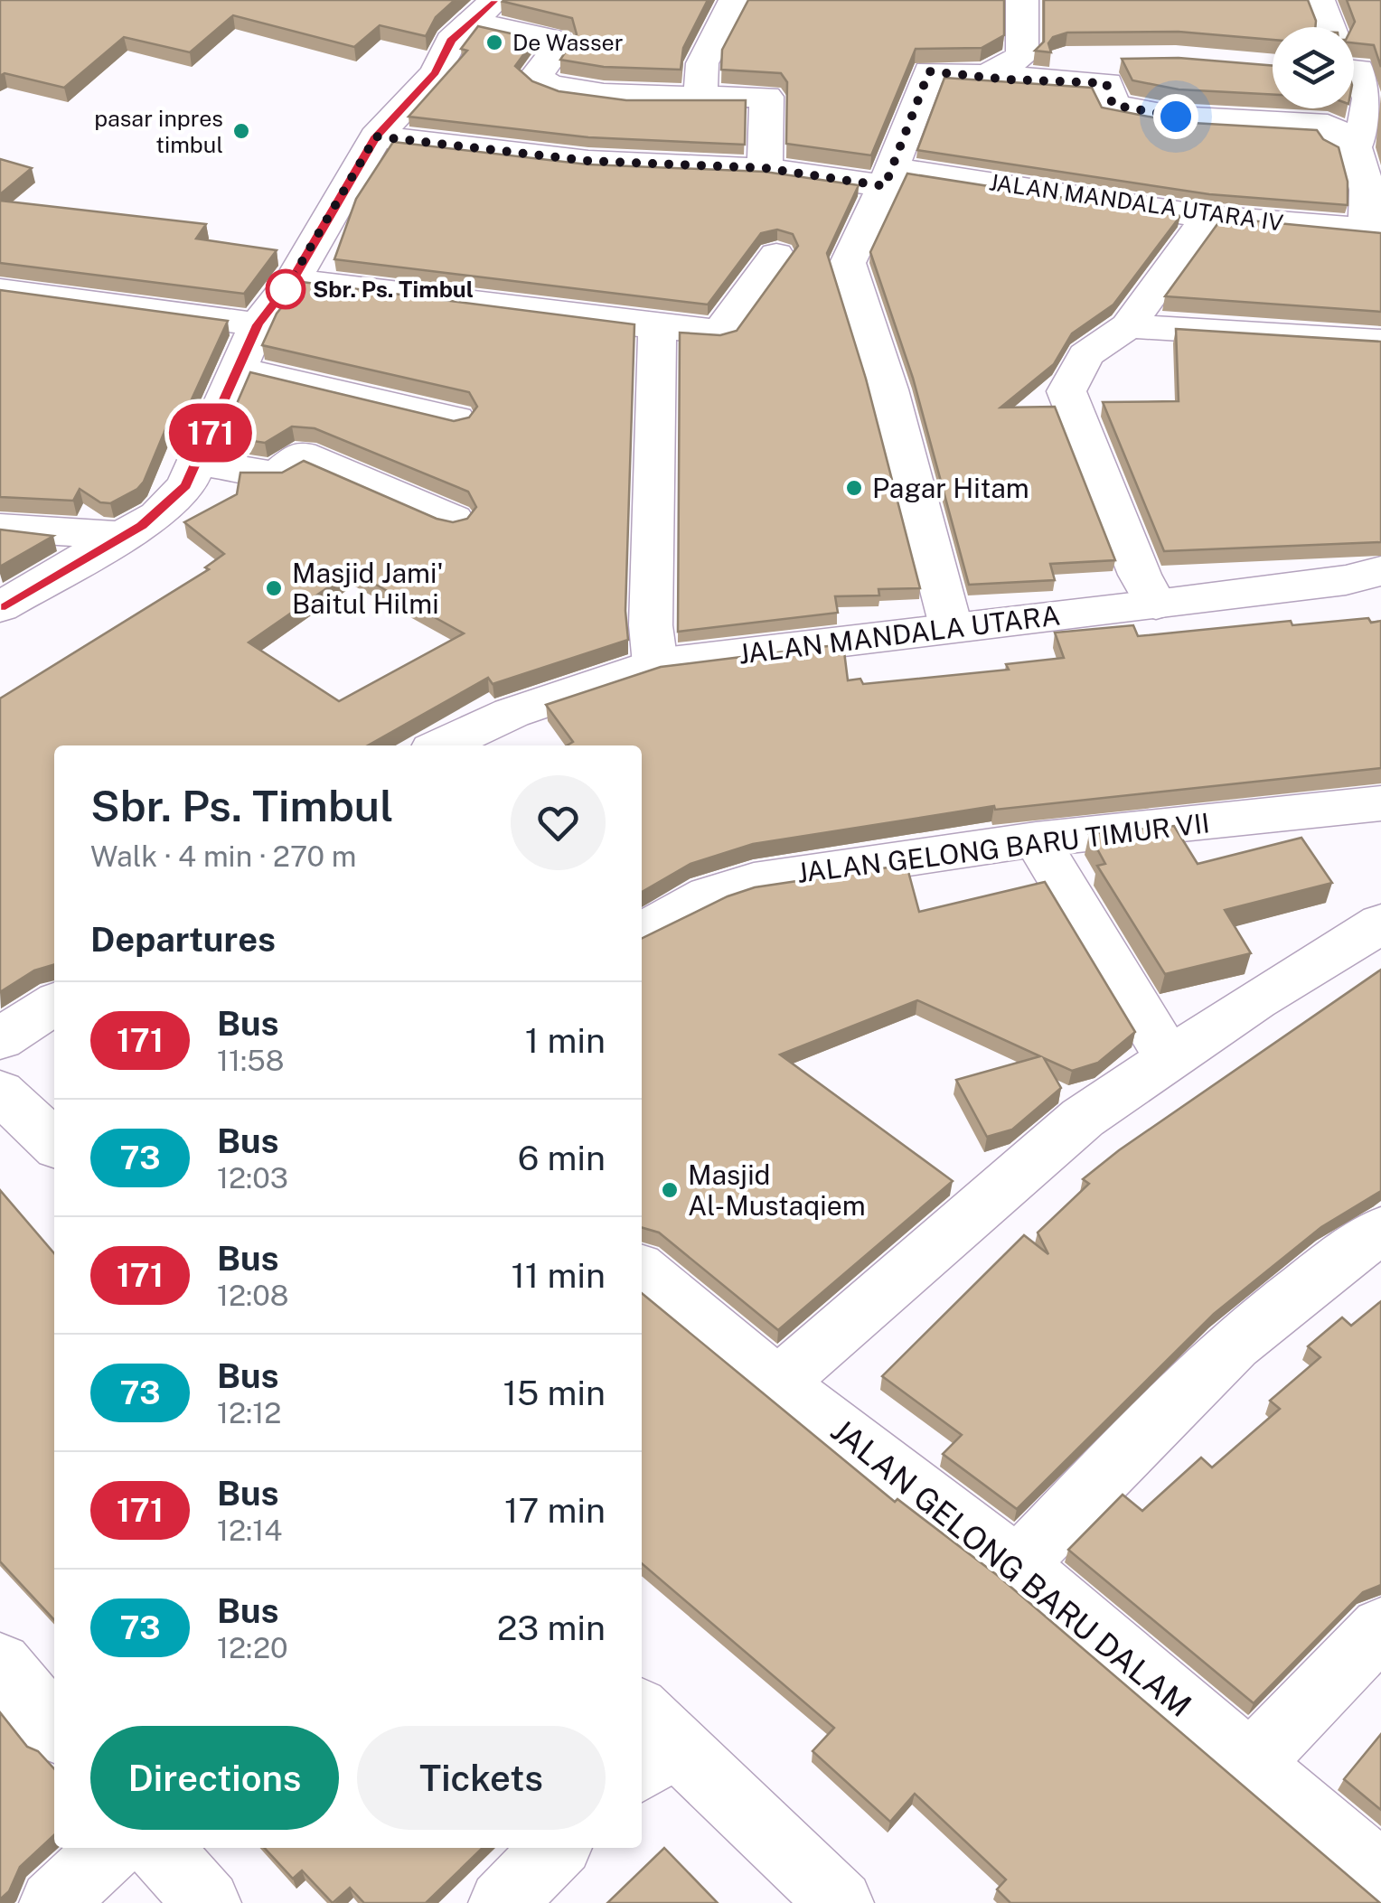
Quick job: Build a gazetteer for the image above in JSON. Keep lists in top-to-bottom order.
{
  "streets": {
    "street": [
      "JALAN MANDALA UTARA IV",
      "JALAN MANDALA UTARA",
      "JALAN GELONG BARU TIMUR VII",
      "JALAN GELONG BARU DALAM"
    ]
  },
  "places": [
    "De Wasser",
    "pasar inpres timbul",
    "Sbr. Ps. Timbul",
    "Pagar Hitam",
    "Masjid Jami' Baitul Hilmi",
    "Masjid Al-Mustaqiem"
  ],
  "lines": ["bus line 171"],
  "page": {
    "on_map": "171",
    "heading": [
      ["Sbr. Ps. Timbul", "Walk · 4 min · 270 m"],
      "Departures"
    ],
    "list": [
      {
        "mark": "171",
        "name": "Bus",
        "note": "11:58",
        "value": "1 min"
      },
      {
        "mark": "73",
        "name": "Bus",
        "note": "12:03",
        "value": "6 min"
      },
      {
        "mark": "171",
        "name": "Bus",
        "note": "12:08",
        "value": "11 min"
      },
      {
        "mark": "73",
        "name": "Bus",
        "note": "12:12",
        "value": "15 min"
      },
      {
        "mark": "171",
        "name": "Bus",
        "note": "12:14",
        "value": "17 min"
      },
      {
        "mark": "73",
        "name": "Bus",
        "note": "12:20",
        "value": "23 min"
      }
    ],
    "buttons": ["Directions", "Tickets"]
  }
}
